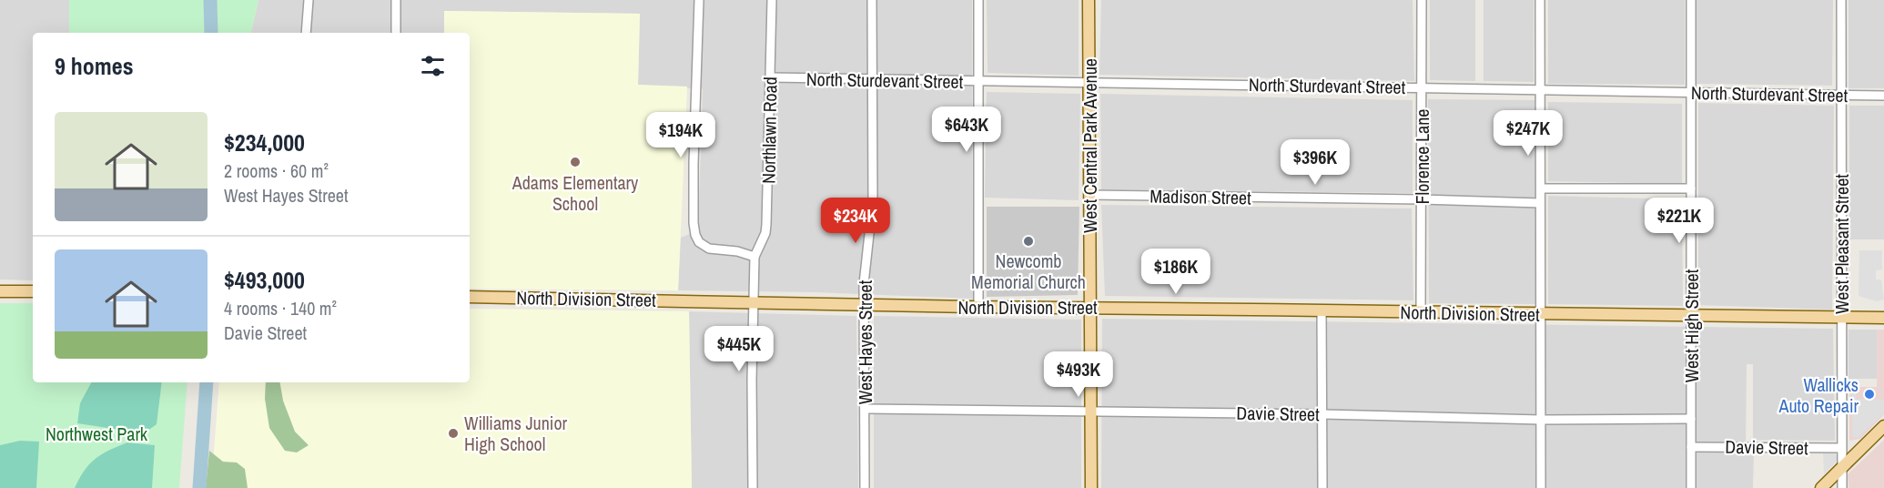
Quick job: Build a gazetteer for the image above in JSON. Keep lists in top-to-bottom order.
{
  "streets": {
    "main road": ["West Central Park Avenue", "North Division Street"],
    "street": [
      "North Sturdevant Street",
      "Northlawn Road",
      "Florence Lane",
      "Madison Street",
      "West Pleasant Street",
      "West High Street",
      "West Hayes Street",
      "Davie Street"
    ]
  },
  "crossings": [
    ["North Sturdevant Street", "Northlawn Road"],
    ["North Sturdevant Street", "West Central Park Avenue"],
    ["North Sturdevant Street", "Florence Lane"],
    ["North Sturdevant Street", "West Pleasant Street"],
    ["North Sturdevant Street", "West High Street"],
    ["North Sturdevant Street", "West Hayes Street"],
    ["West Central Park Avenue", "Madison Street"],
    ["West Central Park Avenue", "North Division Street"],
    ["West Central Park Avenue", "Davie Street"],
    ["Florence Lane", "Madison Street"],
    ["Florence Lane", "North Division Street"],
    ["West Pleasant Street", "North Division Street"],
    ["West Pleasant Street", "Davie Street"],
    ["North Division Street", "West High Street"],
    ["North Division Street", "West Hayes Street"],
    ["West High Street", "Davie Street"],
    ["West Hayes Street", "Davie Street"]
  ],
  "parks": ["Northwest Park"],
  "places": [
    "Adams Elementary School",
    "Newcomb Memorial Church",
    "Wallicks Auto Repair",
    "Williams Junior High School"
  ],
  "page": {
    "heading": "9 homes",
    "list": [
      {
        "name": "$234,000",
        "note": "2 rooms · 60 m² · West Hayes Street"
      },
      {
        "name": "$493,000",
        "note": "4 rooms · 140 m² · Davie Street"
      }
    ],
    "price": [
      "$643K",
      "$247K",
      "$194K",
      "$396K",
      "$234K",
      "$221K",
      "$186K",
      "$445K",
      "$493K"
    ]
  }
}
